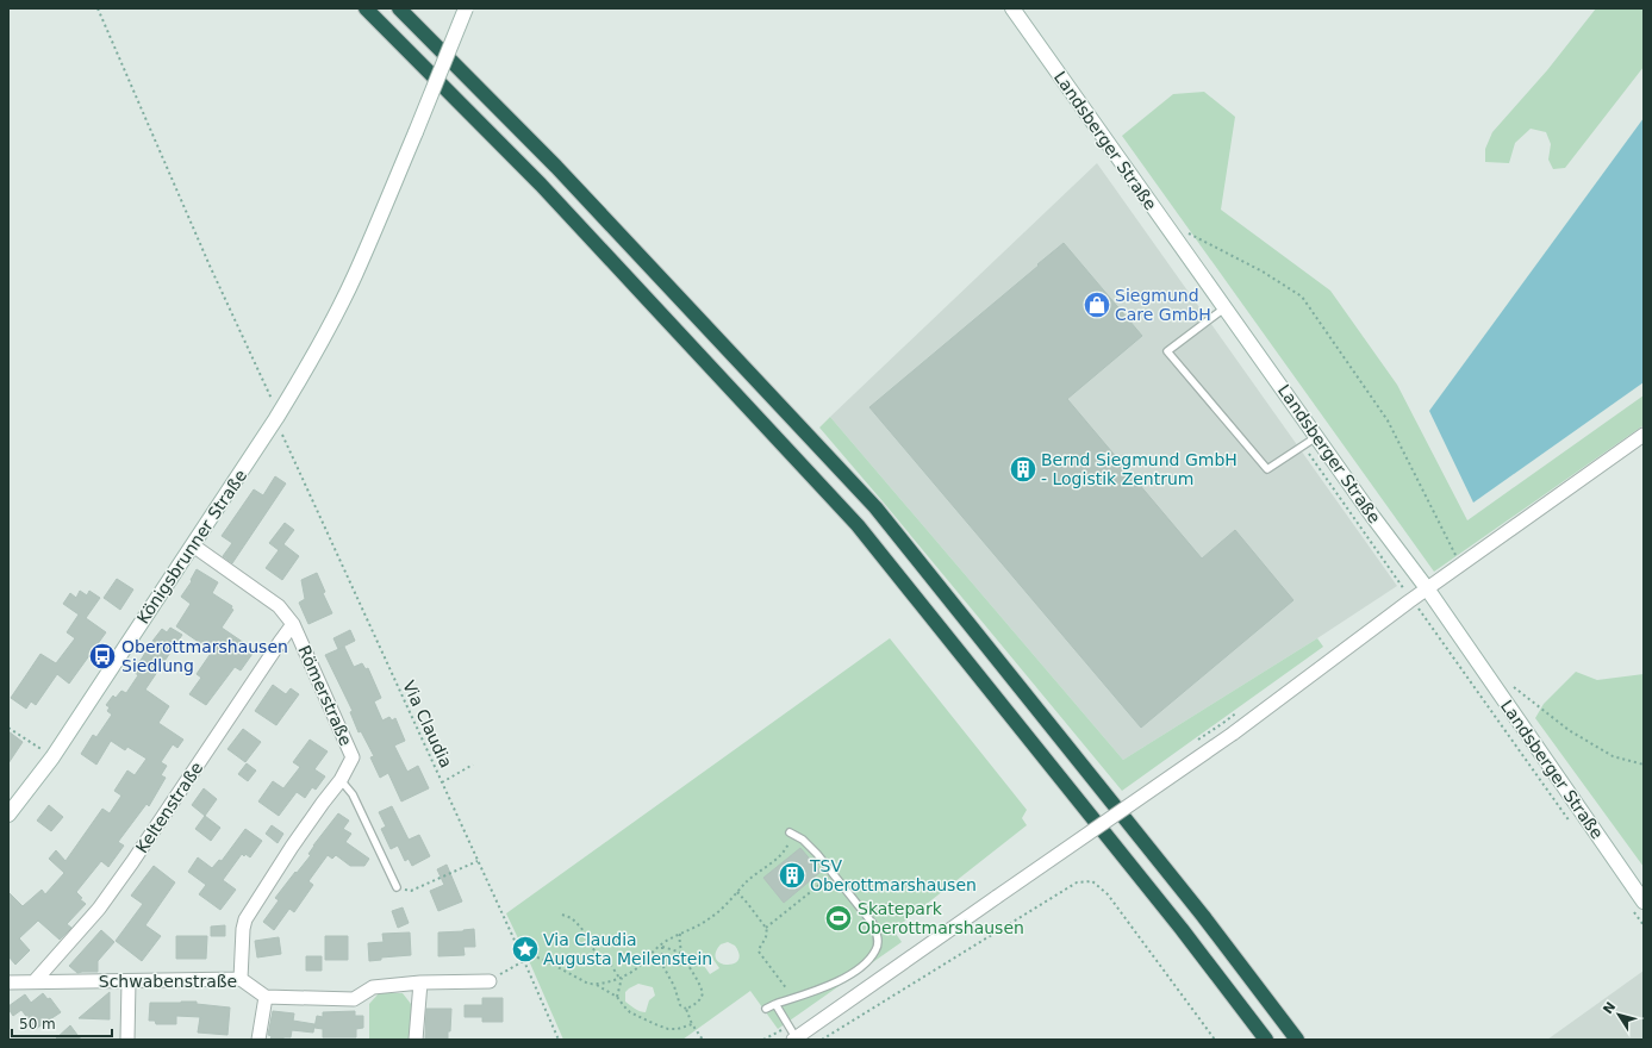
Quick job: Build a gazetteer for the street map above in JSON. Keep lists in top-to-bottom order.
{
  "streets": {
    "street": [
      "Landsberger Straße",
      "Königsbrunner Straße",
      "Römerstraße",
      "Keltenstraße",
      "Schwabenstraße"
    ],
    "path": ["Via Claudia"]
  },
  "crossings": [
    ["Königsbrunner Straße", "Römerstraße"],
    ["Königsbrunner Straße", "Via Claudia"],
    ["Römerstraße", "Keltenstraße"],
    ["Römerstraße", "Schwabenstraße"],
    ["Keltenstraße", "Schwabenstraße"]
  ],
  "places": {
    "shop": ["Siegmund Care GmbH"],
    "building": ["Bernd Siegmund GmbH - Logistik Zentrum", "TSV Oberottmarshausen"],
    "bus stop": ["Oberottmarshausen Siedlung"],
    "sports": ["Skatepark Oberottmarshausen"],
    "place": ["Via Claudia Augusta Meilenstein"]
  },
  "scale_bar": "50 m",
  "north": "top left"
}
